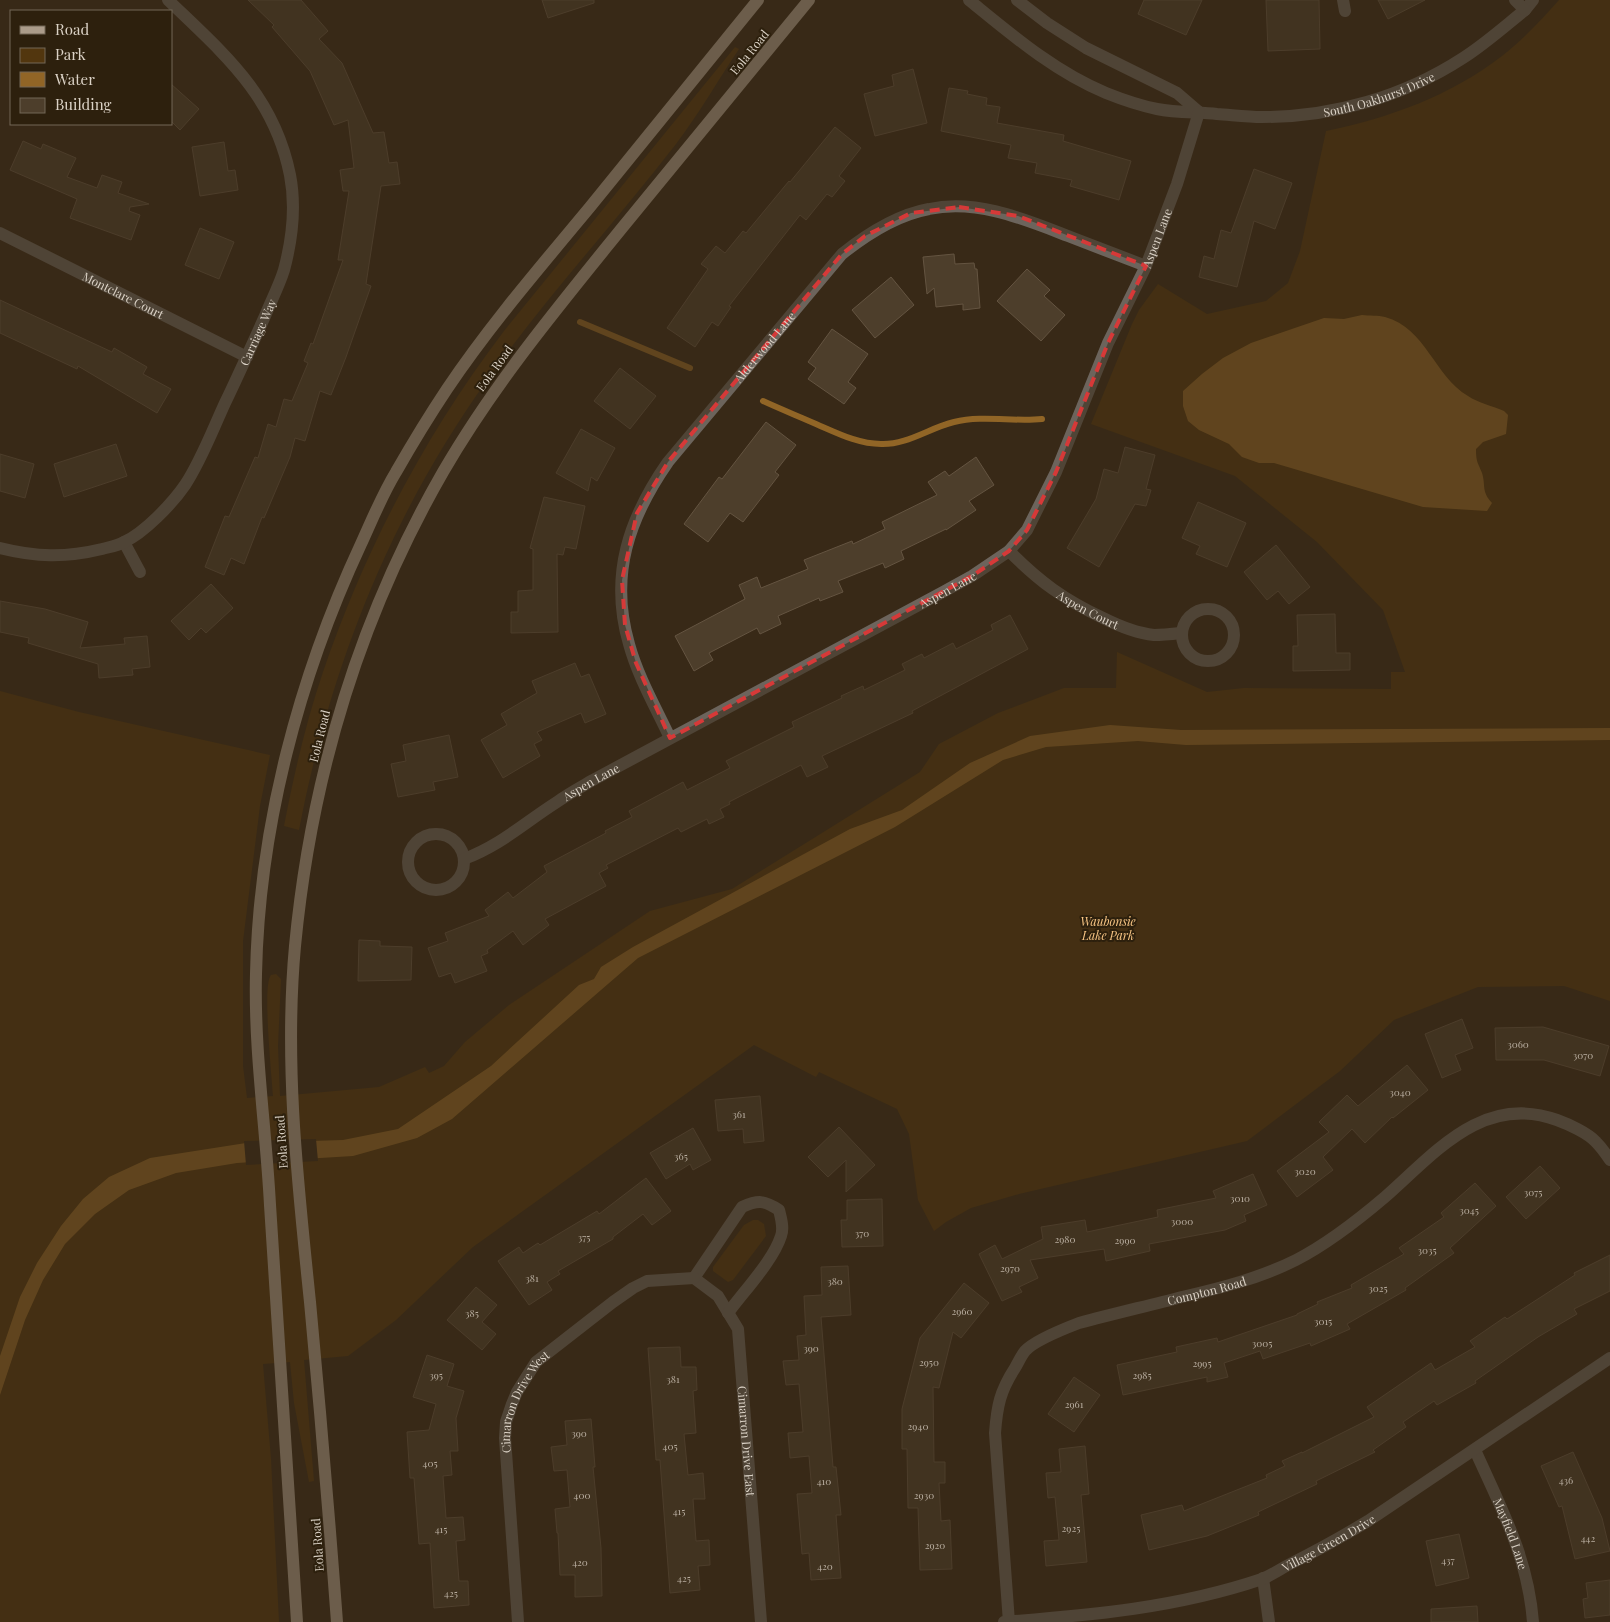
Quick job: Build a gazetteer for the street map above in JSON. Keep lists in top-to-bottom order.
{
  "streets": {
    "main road": ["Eola Road"],
    "street": [
      "South Oakhurst Drive",
      "Aspen Lane",
      "Montclare Court",
      "Carriage Way",
      "Alderwood Lane",
      "Aspen Court",
      "Compton Road",
      "Cimarron Drive West",
      "Cimarron Drive East",
      "Mayfield Lane",
      "Village Green Drive"
    ]
  },
  "crossings": [
    ["South Oakhurst Drive", "Aspen Lane"],
    ["Aspen Lane", "Alderwood Lane"],
    ["Aspen Lane", "Aspen Court"],
    ["Montclare Court", "Carriage Way"],
    ["Compton Road", "Village Green Drive"],
    ["Cimarron Drive West", "Cimarron Drive East"],
    ["Mayfield Lane", "Village Green Drive"]
  ],
  "parks": ["Waubonsie Lake Park"],
  "house_numbers": [
    "3060",
    "3070",
    "3040",
    "361",
    "365",
    "3020",
    "3075",
    "3010",
    "3045",
    "3000",
    "370",
    "375",
    "2980",
    "2990",
    "3035",
    "2970",
    "381",
    "380",
    "3025",
    "2960",
    "385",
    "3015",
    "3005",
    "390",
    "2950",
    "2995",
    "395",
    "2985",
    "381",
    "2961",
    "2940",
    "390",
    "405",
    "405",
    "436",
    "410",
    "400",
    "2930",
    "415",
    "2925",
    "415",
    "442",
    "2920",
    "437",
    "420",
    "420",
    "425",
    "425"
  ],
  "legend": [
    "Road",
    "Park",
    "Water",
    "Building"
  ]
}
